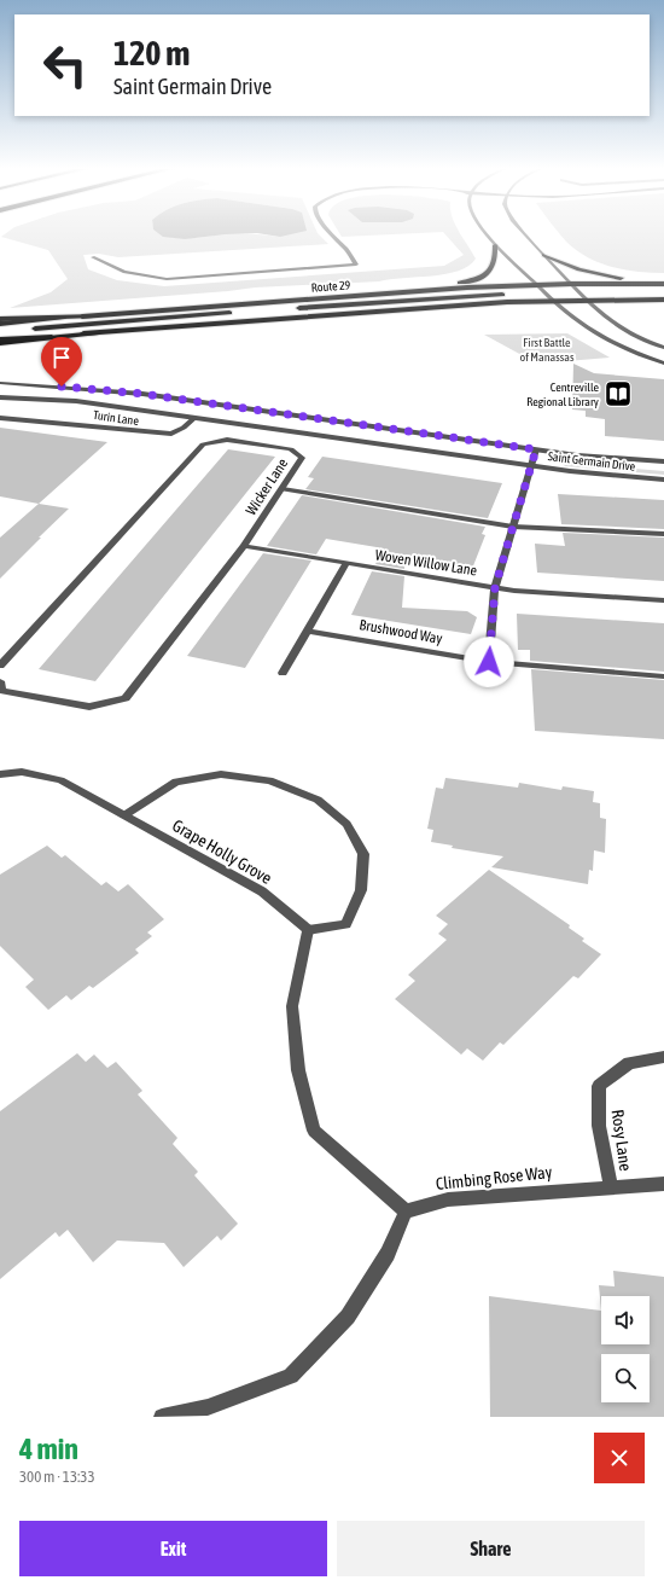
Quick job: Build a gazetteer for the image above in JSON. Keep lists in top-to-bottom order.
{
  "streets": {
    "main road": ["Route 29"],
    "street": [
      "Turin Lane",
      "Saint Germain Drive",
      "Wicker Lane",
      "Woven Willow Lane",
      "Brushwood Way",
      "Grape Holly Grove",
      "Rosy Lane",
      "Climbing Rose Way"
    ]
  },
  "crossings": [
    ["Turin Lane", "Saint Germain Drive"],
    ["Wicker Lane", "Woven Willow Lane"],
    ["Rosy Lane", "Climbing Rose Way"]
  ],
  "parks": ["First Battle of Manassas"],
  "places": {
    "library": ["Centreville Regional Library"]
  },
  "page": {
    "turn": ["120 m", "Saint Germain Drive"],
    "heading": ["4 min", "300 m · 13:33"],
    "buttons": ["Exit", "Share"]
  }
}
